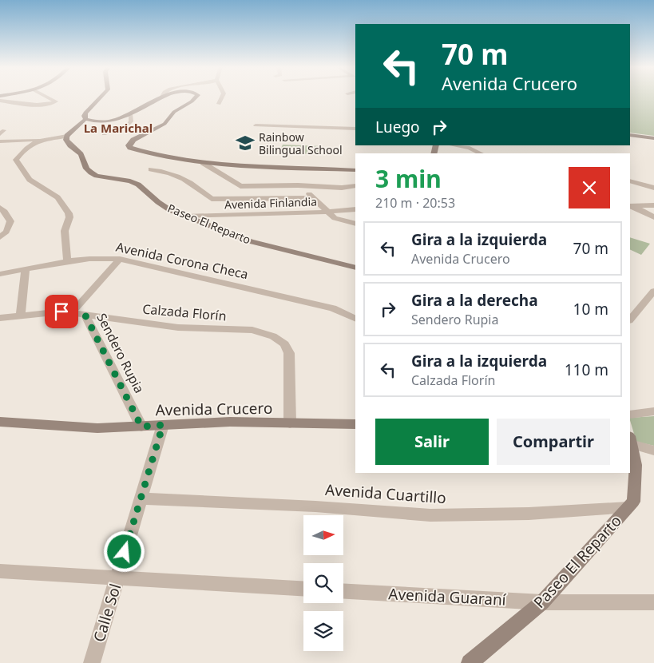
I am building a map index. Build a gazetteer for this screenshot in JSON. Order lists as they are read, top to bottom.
{
  "streets": {
    "street": [
      "Avenida Finlandia",
      "Paseo El Reparto",
      "Avenida Corona Checa",
      "Calzada Florín",
      "Sendero Rupia",
      "Avenida Crucero",
      "Avenida Cuartillo",
      "Avenida Guaraní",
      "Calle Sol"
    ]
  },
  "crossings": [
    ["Avenida Finlandia", "Paseo El Reparto"],
    ["Paseo El Reparto", "Avenida Cuartillo"],
    ["Paseo El Reparto", "Avenida Guaraní"],
    ["Calzada Florín", "Sendero Rupia"],
    ["Calzada Florín", "Avenida Crucero"],
    ["Sendero Rupia", "Avenida Crucero"],
    ["Avenida Crucero", "Calle Sol"],
    ["Avenida Cuartillo", "Calle Sol"]
  ],
  "districts": ["La Marichal"],
  "places": {
    "school or university": ["Rainbow Bilingual School"]
  },
  "north": "right",
  "page": {
    "turn": ["70 m", "Avenida Crucero"],
    "then": "Luego",
    "heading": ["3 min", "210 m · 20:53"],
    "list": [
      {
        "name": "Gira a la izquierda",
        "note": "Avenida Crucero",
        "value": "70 m"
      },
      {
        "name": "Gira a la derecha",
        "note": "Sendero Rupia",
        "value": "10 m"
      },
      {
        "name": "Gira a la izquierda",
        "note": "Calzada Florín",
        "value": "110 m"
      }
    ],
    "buttons": ["Salir", "Compartir"]
  }
}
